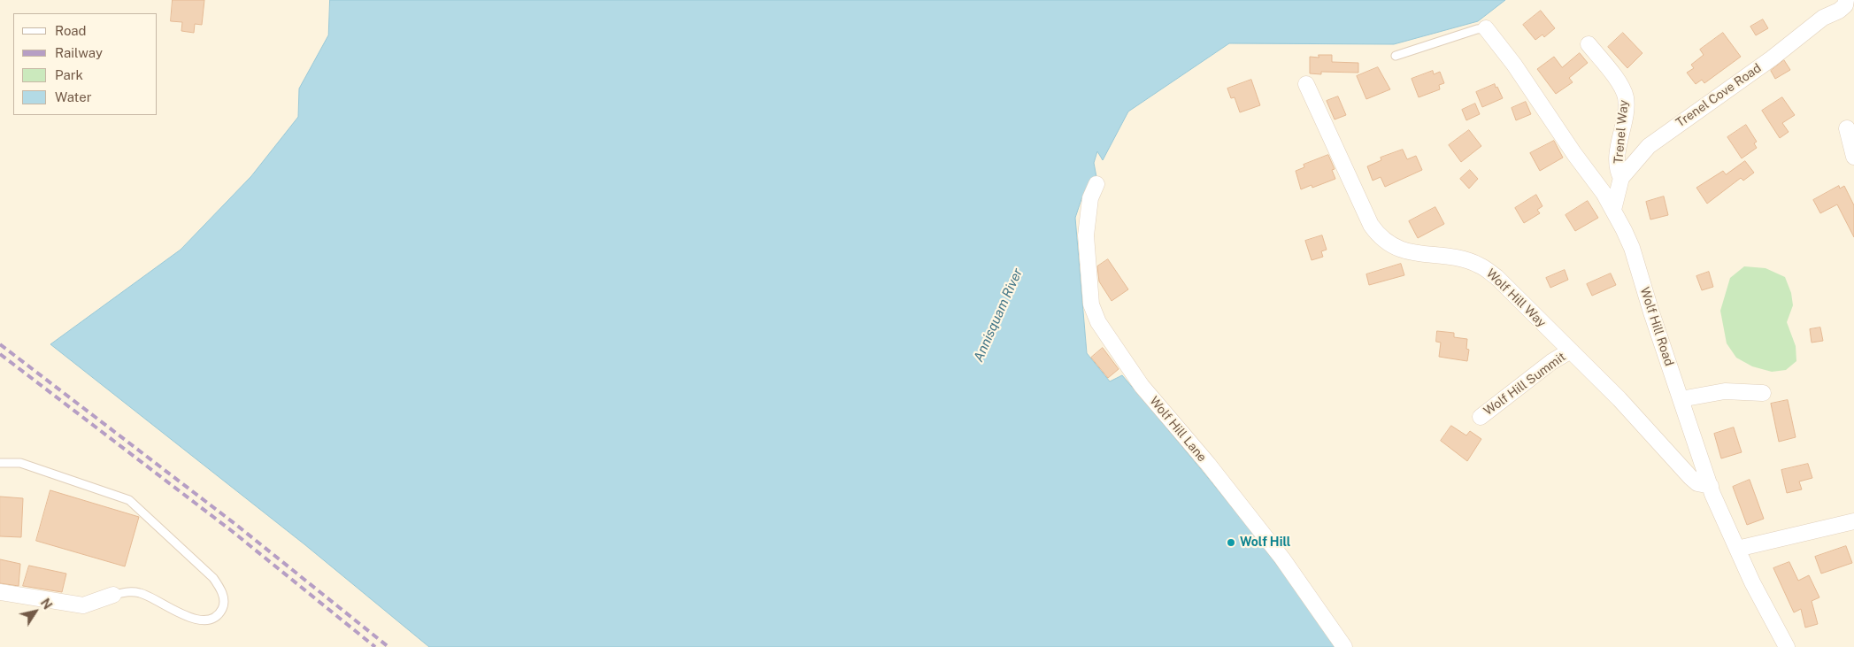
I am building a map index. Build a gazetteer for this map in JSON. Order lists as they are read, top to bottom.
{
  "streets": {
    "street": [
      "Trenel Cove Road",
      "Trenel Way",
      "Wolf Hill Way",
      "Wolf Hill Road",
      "Wolf Hill Summit",
      "Wolf Hill Lane"
    ]
  },
  "crossings": [
    ["Trenel Cove Road", "Trenel Way"],
    ["Trenel Cove Road", "Wolf Hill Road"],
    ["Wolf Hill Way", "Wolf Hill Road"],
    ["Wolf Hill Way", "Wolf Hill Summit"]
  ],
  "water": ["Annisquam River"],
  "places": ["Wolf Hill"],
  "legend": [
    "Road",
    "Railway",
    "Park",
    "Water"
  ],
  "north": "top right"
}
